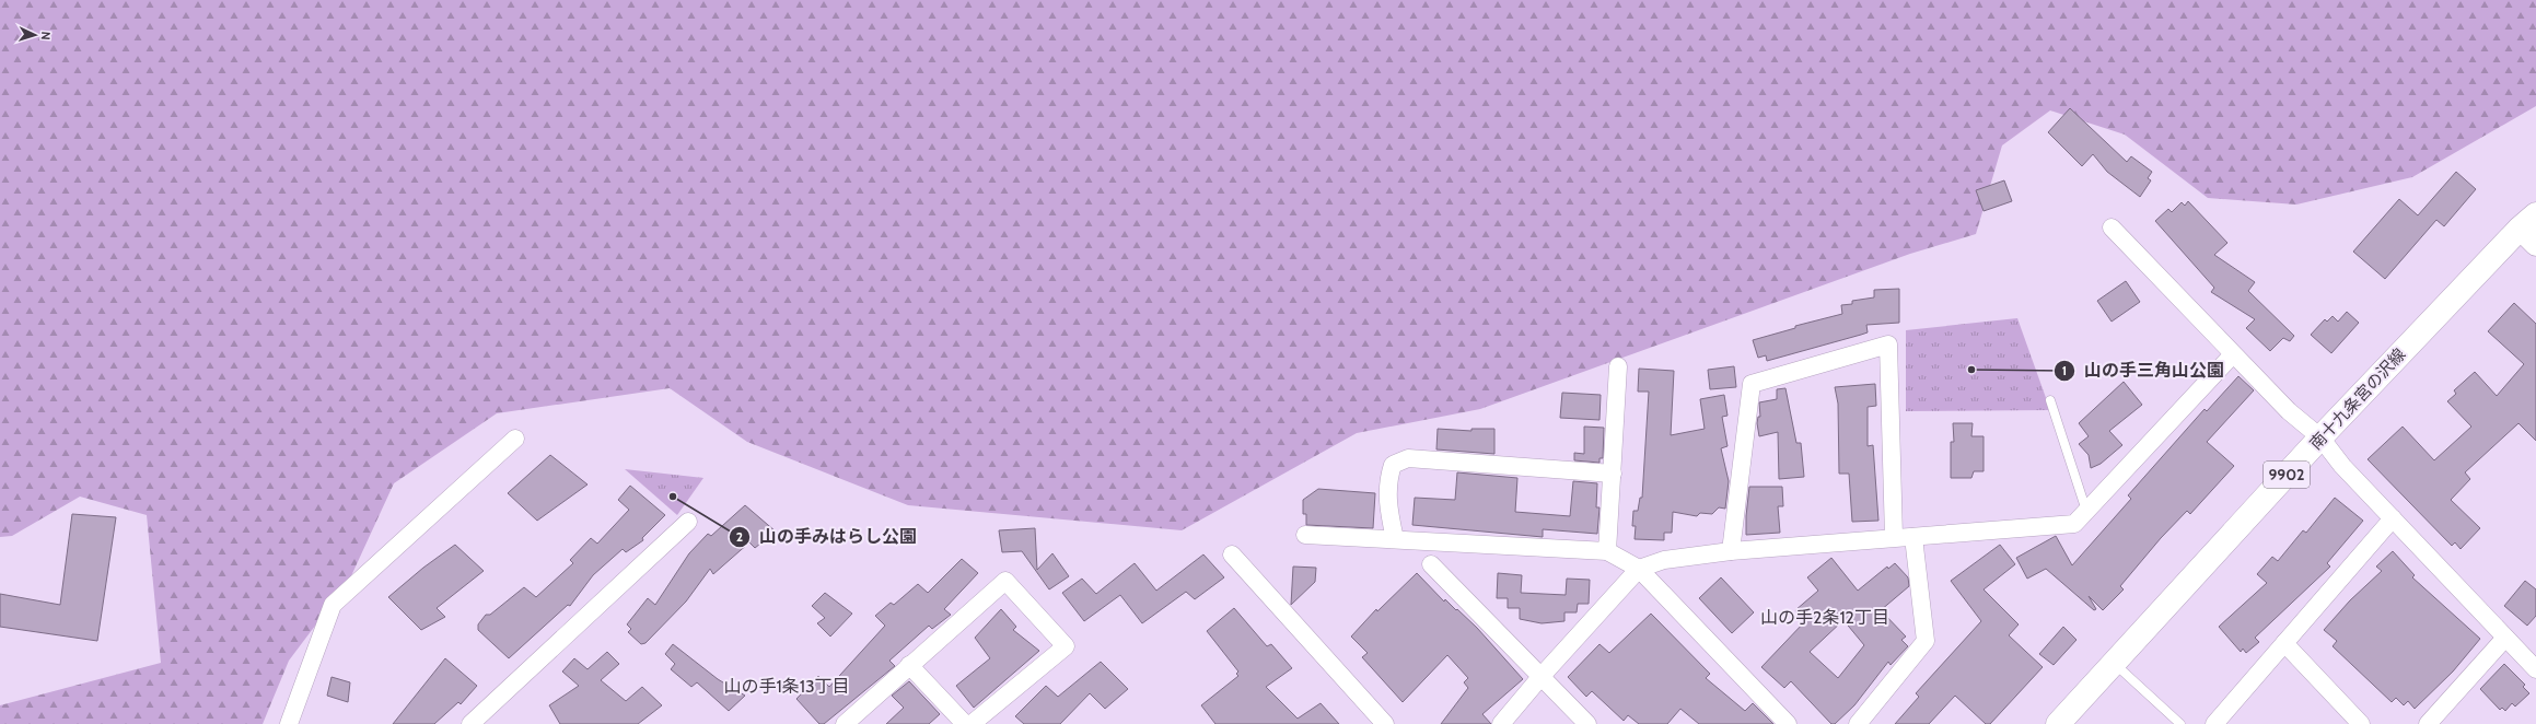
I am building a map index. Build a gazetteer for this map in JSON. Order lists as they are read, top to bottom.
{
  "streets": {
    "main road": ["南十九条宮の沢線", "9902"]
  },
  "districts": ["山の手2条12丁目", "山の手1条13丁目"],
  "places": ["山の手三角山公園", "山の手みはらし公園"],
  "north": "right"
}
